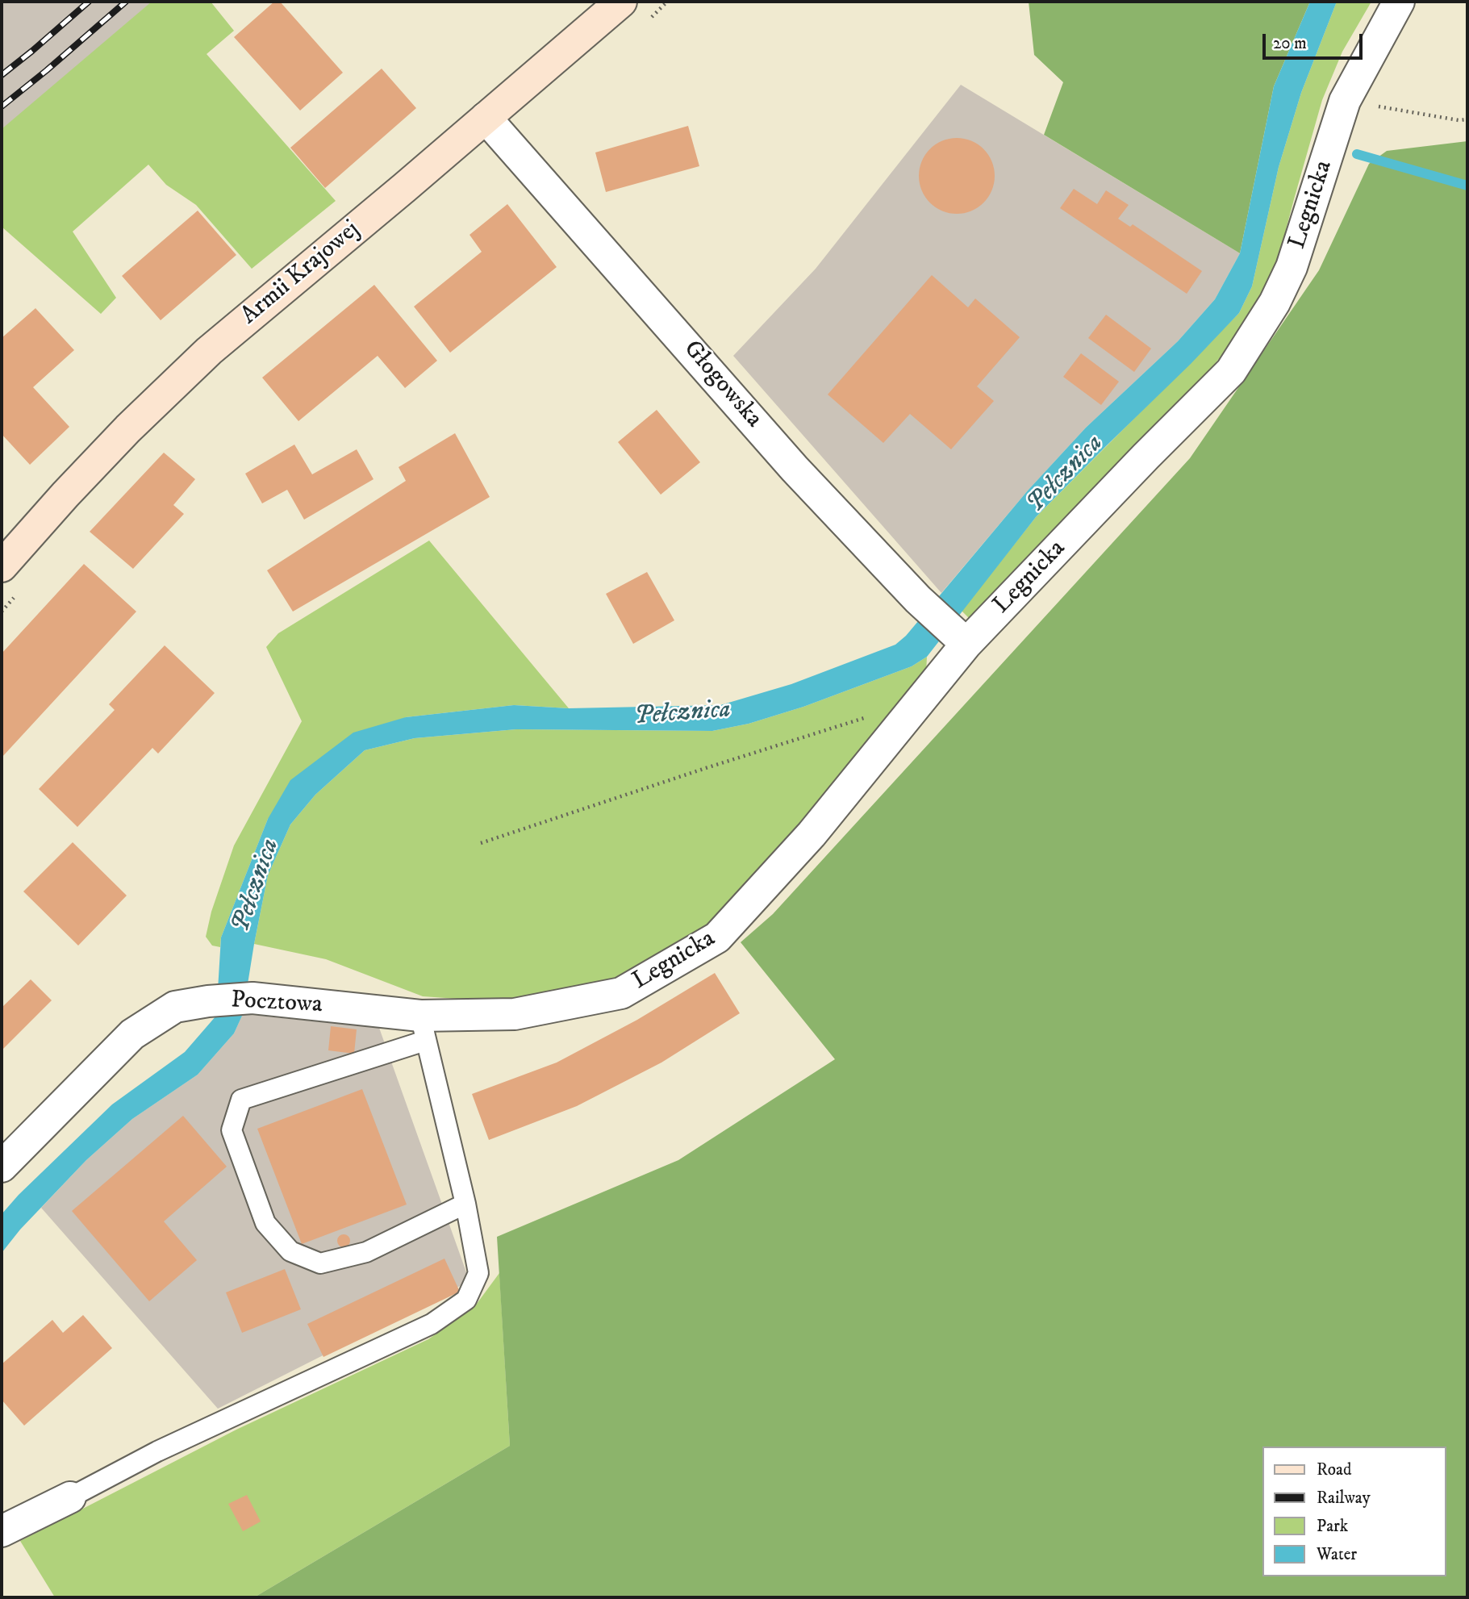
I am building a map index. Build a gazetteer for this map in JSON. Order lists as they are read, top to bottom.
{
  "streets": {
    "main road": ["Armii Krajowej"],
    "street": ["Legnicka", "Głogowska", "Pocztowa"]
  },
  "crossings": [
    ["Legnicka", "Głogowska"],
    ["Legnicka", "Pocztowa"],
    ["Armii Krajowej", "Głogowska"]
  ],
  "water": ["Pełcznica"],
  "legend": [
    "Road",
    "Railway",
    "Park",
    "Water"
  ],
  "scale_bar": "20 m"
}
